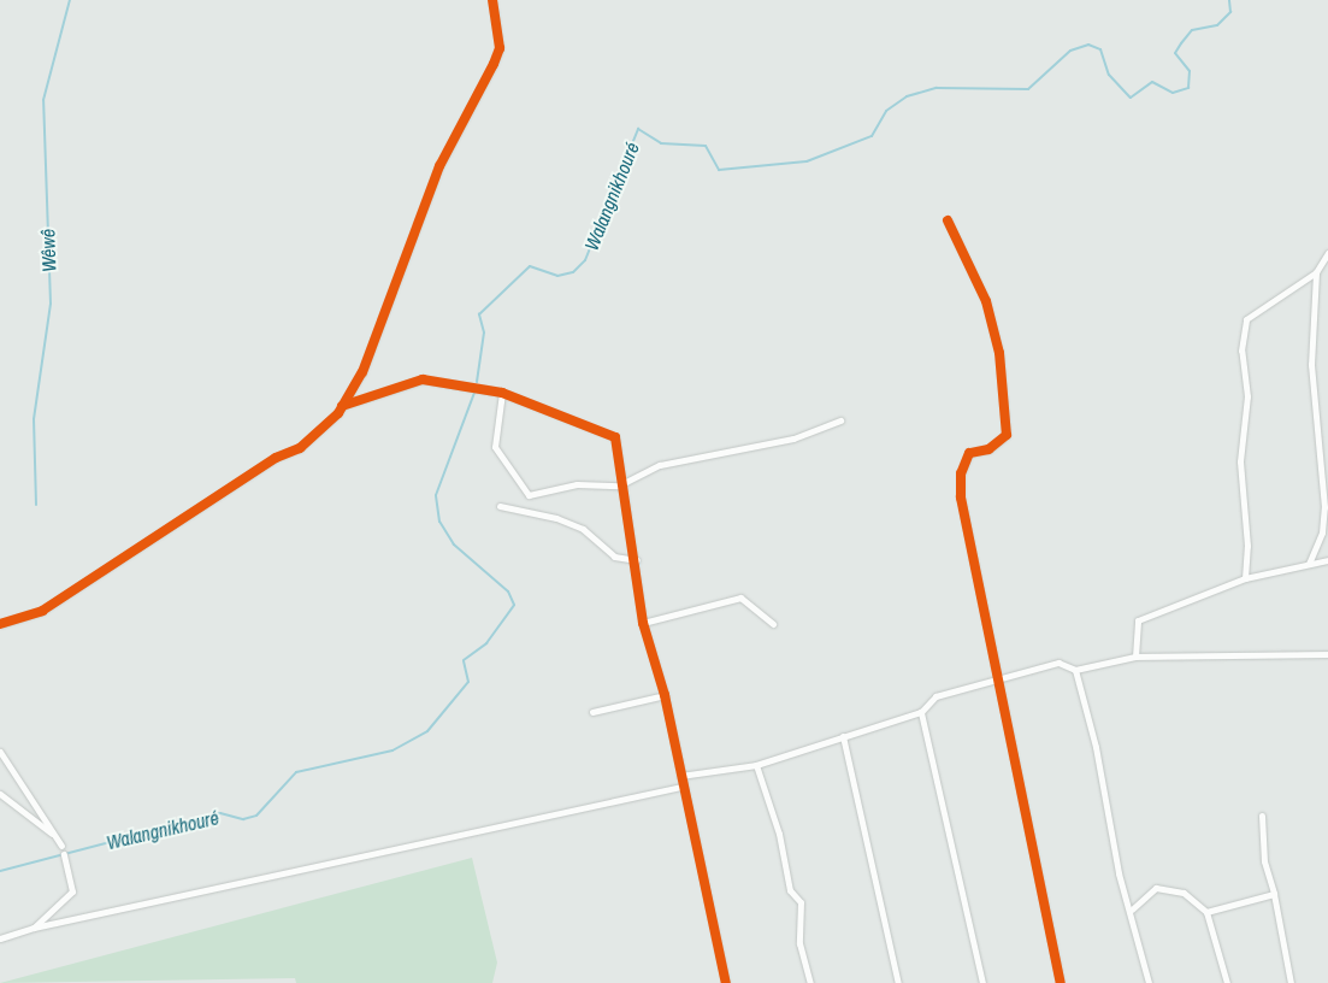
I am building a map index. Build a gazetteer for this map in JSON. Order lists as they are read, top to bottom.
{
  "water": ["Walangnikhouré", "Wêwê"]
}
